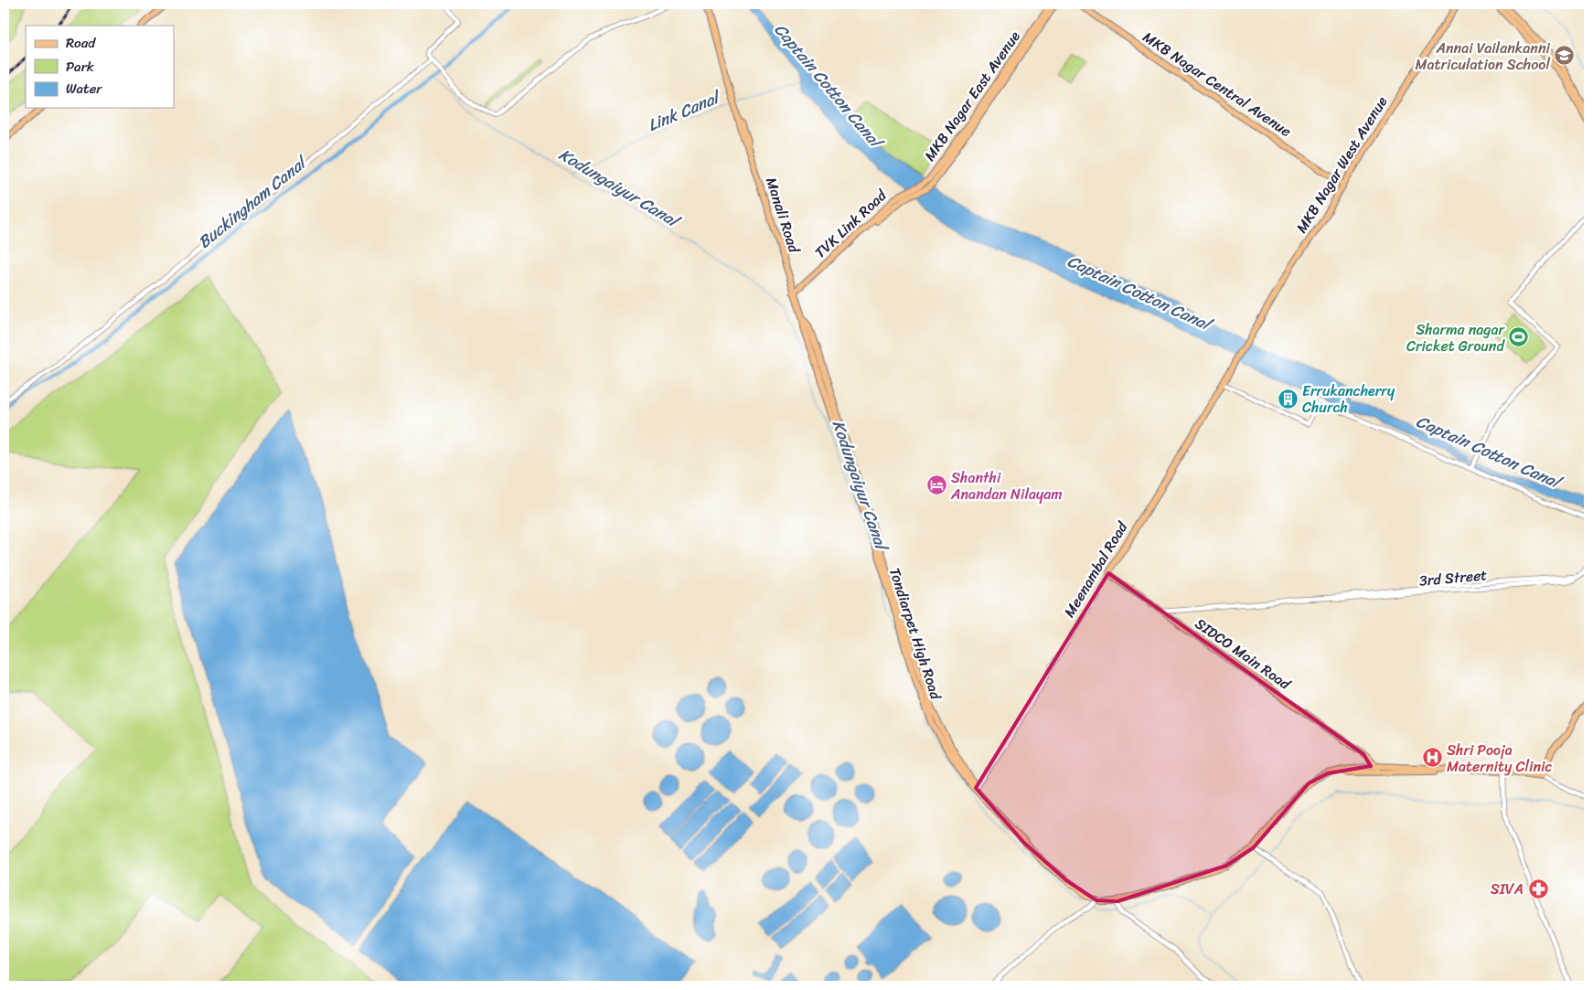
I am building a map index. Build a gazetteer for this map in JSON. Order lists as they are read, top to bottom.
{
  "streets": {
    "main road": [
      "MKB Nagar Central Avenue",
      "MKB Nagar East Avenue",
      "MKB Nagar West Avenue",
      "Manali Road",
      "TVK Link Road",
      "Meenambal Road",
      "Tondiarpet High Road",
      "SIDCO Main Road"
    ],
    "street": ["3rd Street"]
  },
  "crossings": [
    ["MKB Nagar Central Avenue", "MKB Nagar West Avenue"],
    ["MKB Nagar East Avenue", "TVK Link Road"],
    ["MKB Nagar West Avenue", "Meenambal Road"],
    ["Manali Road", "TVK Link Road"],
    ["Manali Road", "Tondiarpet High Road"],
    ["TVK Link Road", "Tondiarpet High Road"],
    ["Meenambal Road", "Tondiarpet High Road"],
    ["Meenambal Road", "SIDCO Main Road"],
    ["3rd Street", "SIDCO Main Road"],
    ["Tondiarpet High Road", "SIDCO Main Road"]
  ],
  "water": [
    "Captain Cotton Canal",
    "Link Canal",
    "Kodungaiyur Canal",
    "Buckingham Canal"
  ],
  "places": {
    "school or university": ["Annai Vailankanni Matriculation School"],
    "sports": ["Sharma nagar Cricket Ground"],
    "building": ["Errukancherry Church"],
    "hotel": ["Shanthi Anandan Nilayam"],
    "hospital": ["Shri Pooja Maternity Clinic"],
    "pharmacy": ["SIVA"]
  },
  "legend": ["Road", "Park", "Water"]
}
